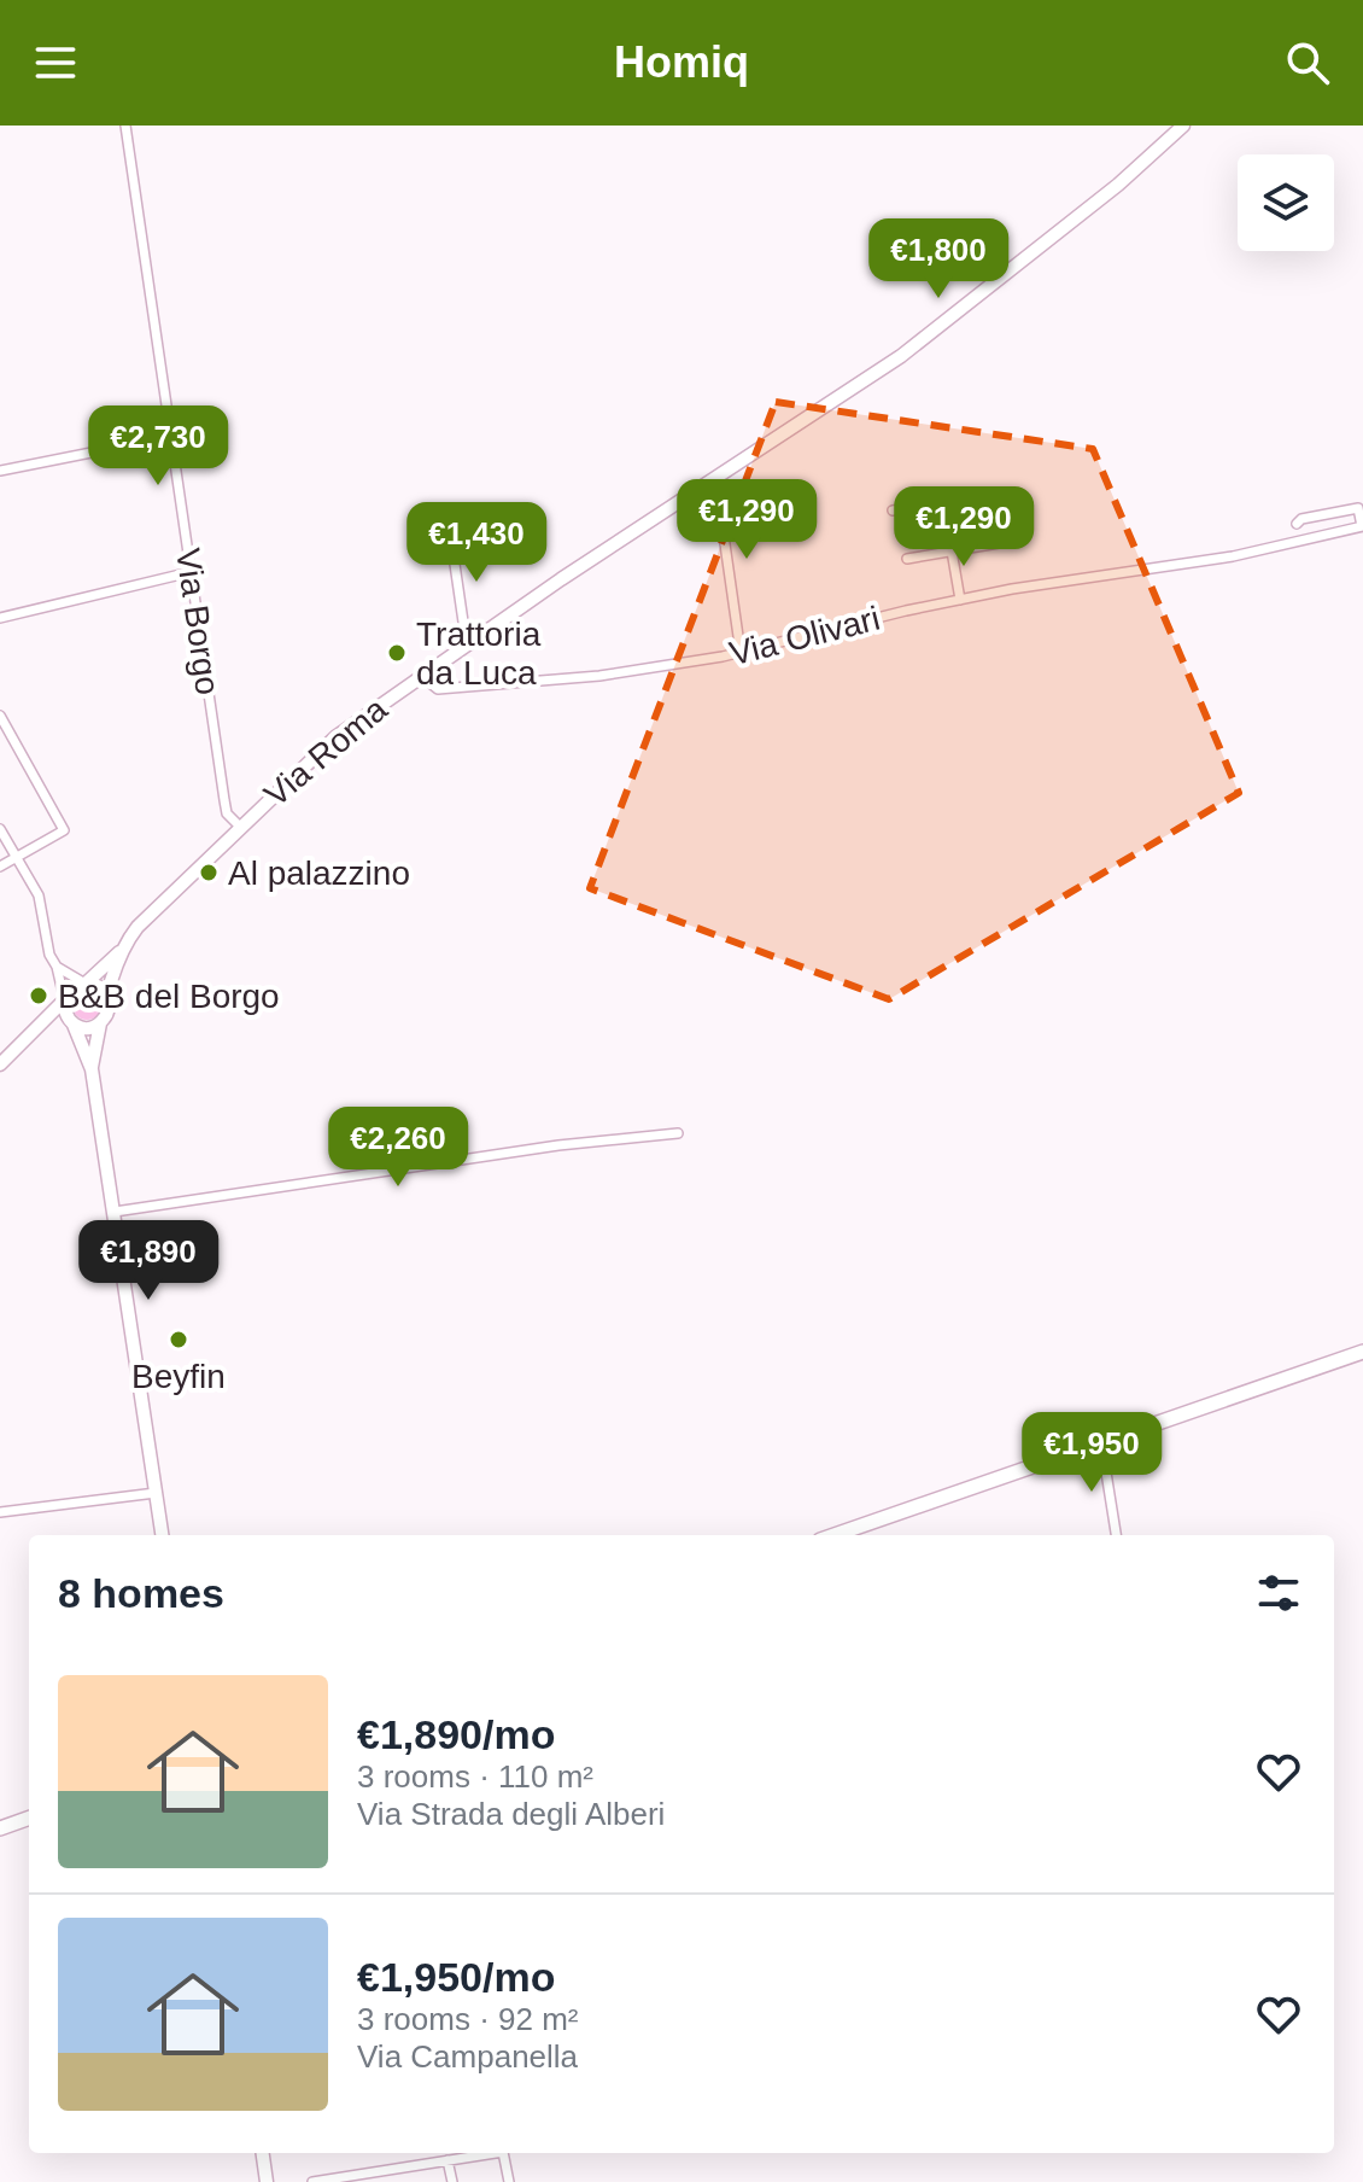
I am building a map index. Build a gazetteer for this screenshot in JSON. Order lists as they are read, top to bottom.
{
  "streets": {
    "main road": ["Via Roma"],
    "street": ["Via Borgo", "Via Olivari"]
  },
  "crossings": [
    ["Via Borgo", "Via Roma"],
    ["Via Olivari", "Via Roma"]
  ],
  "places": [
    "Trattoria da Luca",
    "Al palazzino",
    "B&B del Borgo",
    "Beyfin"
  ],
  "page": {
    "header": "Homiq",
    "price": [
      "€1,800",
      "€2,730",
      "€1,290",
      "€1,290",
      "€1,430",
      "€2,260",
      "€1,890",
      "€1,950"
    ],
    "heading": "8 homes",
    "list": [
      {
        "name": "€1,890/mo",
        "note": "3 rooms · 110 m² · Via Strada degli Alberi"
      },
      {
        "name": "€1,950/mo",
        "note": "3 rooms · 92 m² · Via Campanella"
      }
    ]
  }
}
